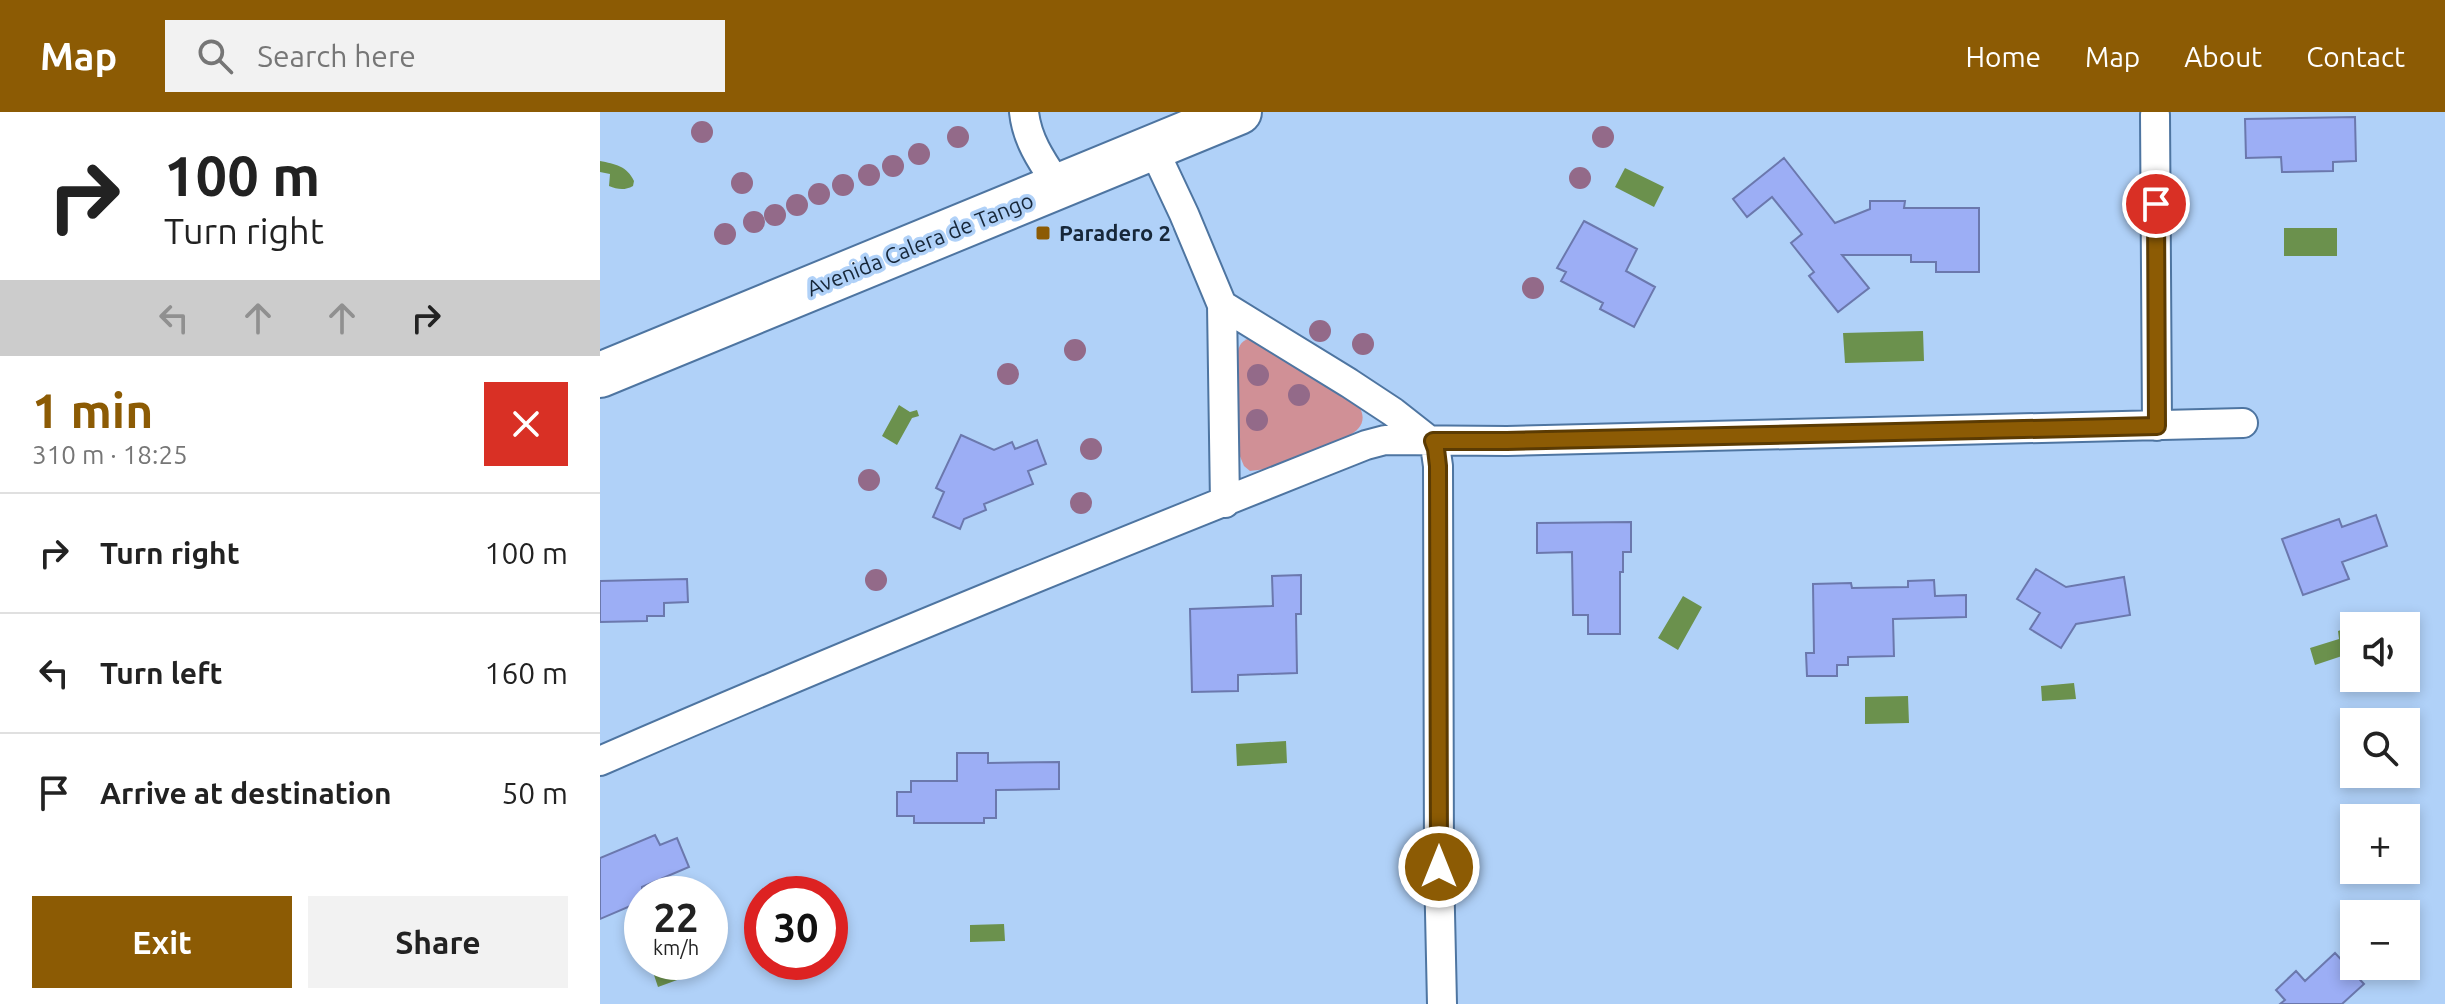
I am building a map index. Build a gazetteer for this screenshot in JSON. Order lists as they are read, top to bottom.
{
  "streets": {
    "main road": ["Avenida Calera de Tango"]
  },
  "places": {
    "transit": ["Paradero 2"]
  },
  "page": {
    "header": "Map",
    "search": "Search here",
    "nav": [
      "Home",
      "Map",
      "About",
      "Contact"
    ],
    "turn": ["100 m", "Turn right"],
    "heading": ["1 min", "310 m · 18:25"],
    "list": [
      {
        "name": "Turn right",
        "value": "100 m"
      },
      {
        "name": "Turn left",
        "value": "160 m"
      },
      {
        "name": "Arrive at destination",
        "value": "50 m"
      }
    ],
    "map_buttons": ["+", "−"],
    "speed": "22 km/h",
    "limit": "30",
    "buttons": ["Exit", "Share"]
  }
}
